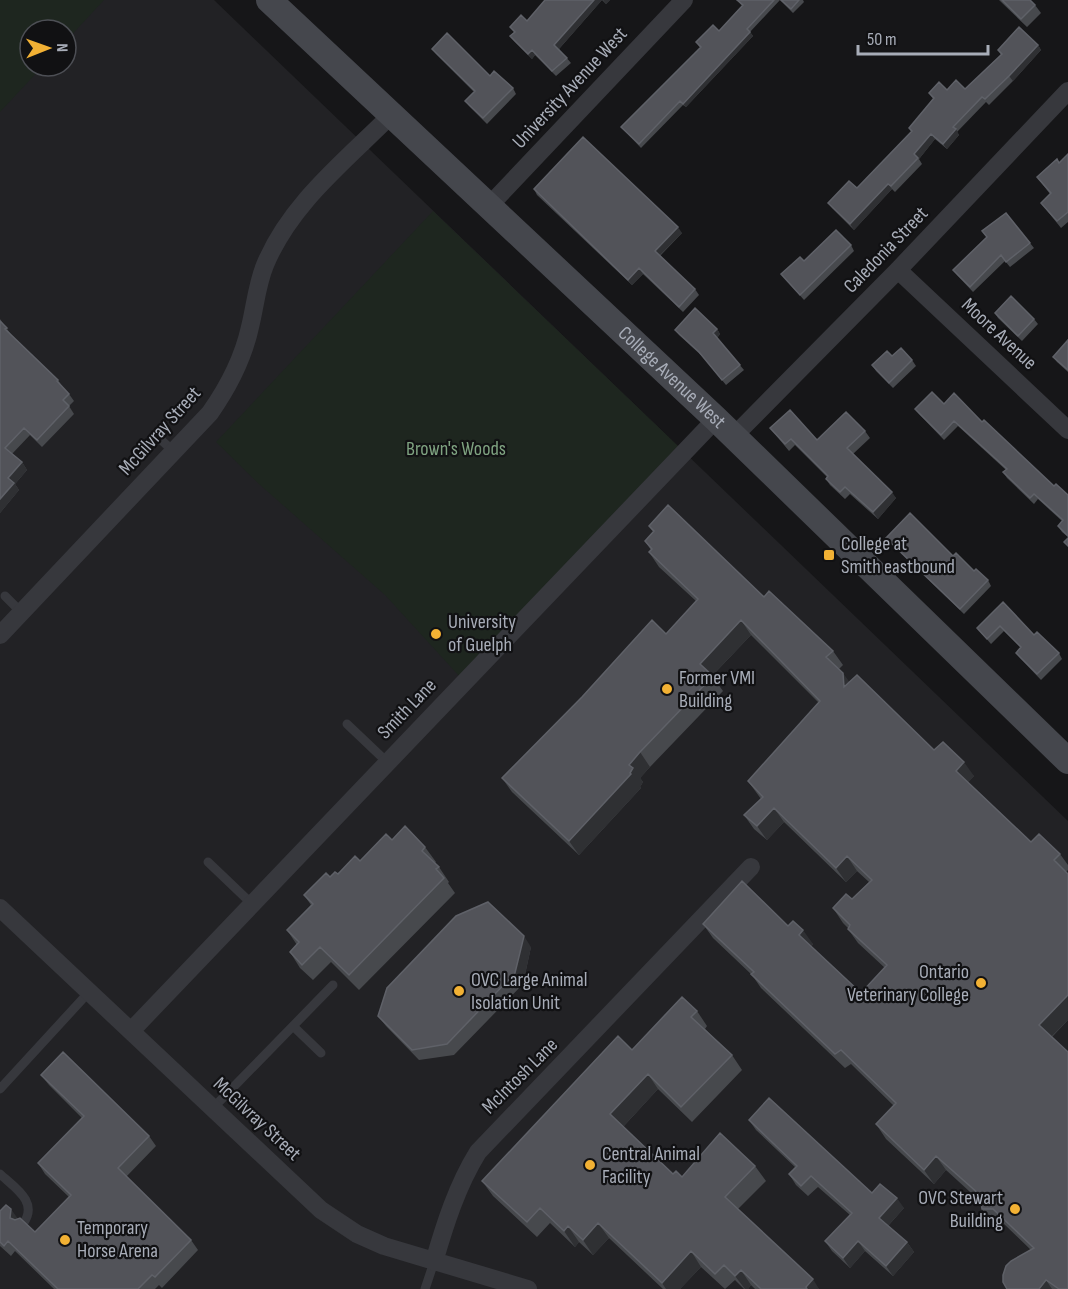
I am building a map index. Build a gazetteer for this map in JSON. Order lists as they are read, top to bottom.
{
  "streets": {
    "main road": ["College Avenue West"],
    "street": [
      "University Avenue West",
      "Caledonia Street",
      "Moore Avenue",
      "McGilvray Street",
      "Smith Lane",
      "McIntosh Lane"
    ]
  },
  "crossings": [
    ["University Avenue West", "College Avenue West"],
    ["Caledonia Street", "Moore Avenue"],
    ["Caledonia Street", "College Avenue West"],
    ["Caledonia Street", "Smith Lane"],
    ["College Avenue West", "McGilvray Street"],
    ["College Avenue West", "Smith Lane"],
    ["McGilvray Street", "Smith Lane"],
    ["McGilvray Street", "McIntosh Lane"]
  ],
  "parks": ["Brown's Woods"],
  "places": {
    "transit": ["College at Smith eastbound"],
    "other": [
      "University of Guelph",
      "Former VMI Building",
      "Ontario Veterinary College",
      "OVC Large Animal Isolation Unit",
      "Central Animal Facility",
      "OVC Stewart Building",
      "Temporary Horse Arena"
    ]
  },
  "scale_bar": "50 m",
  "north": "right"
}
